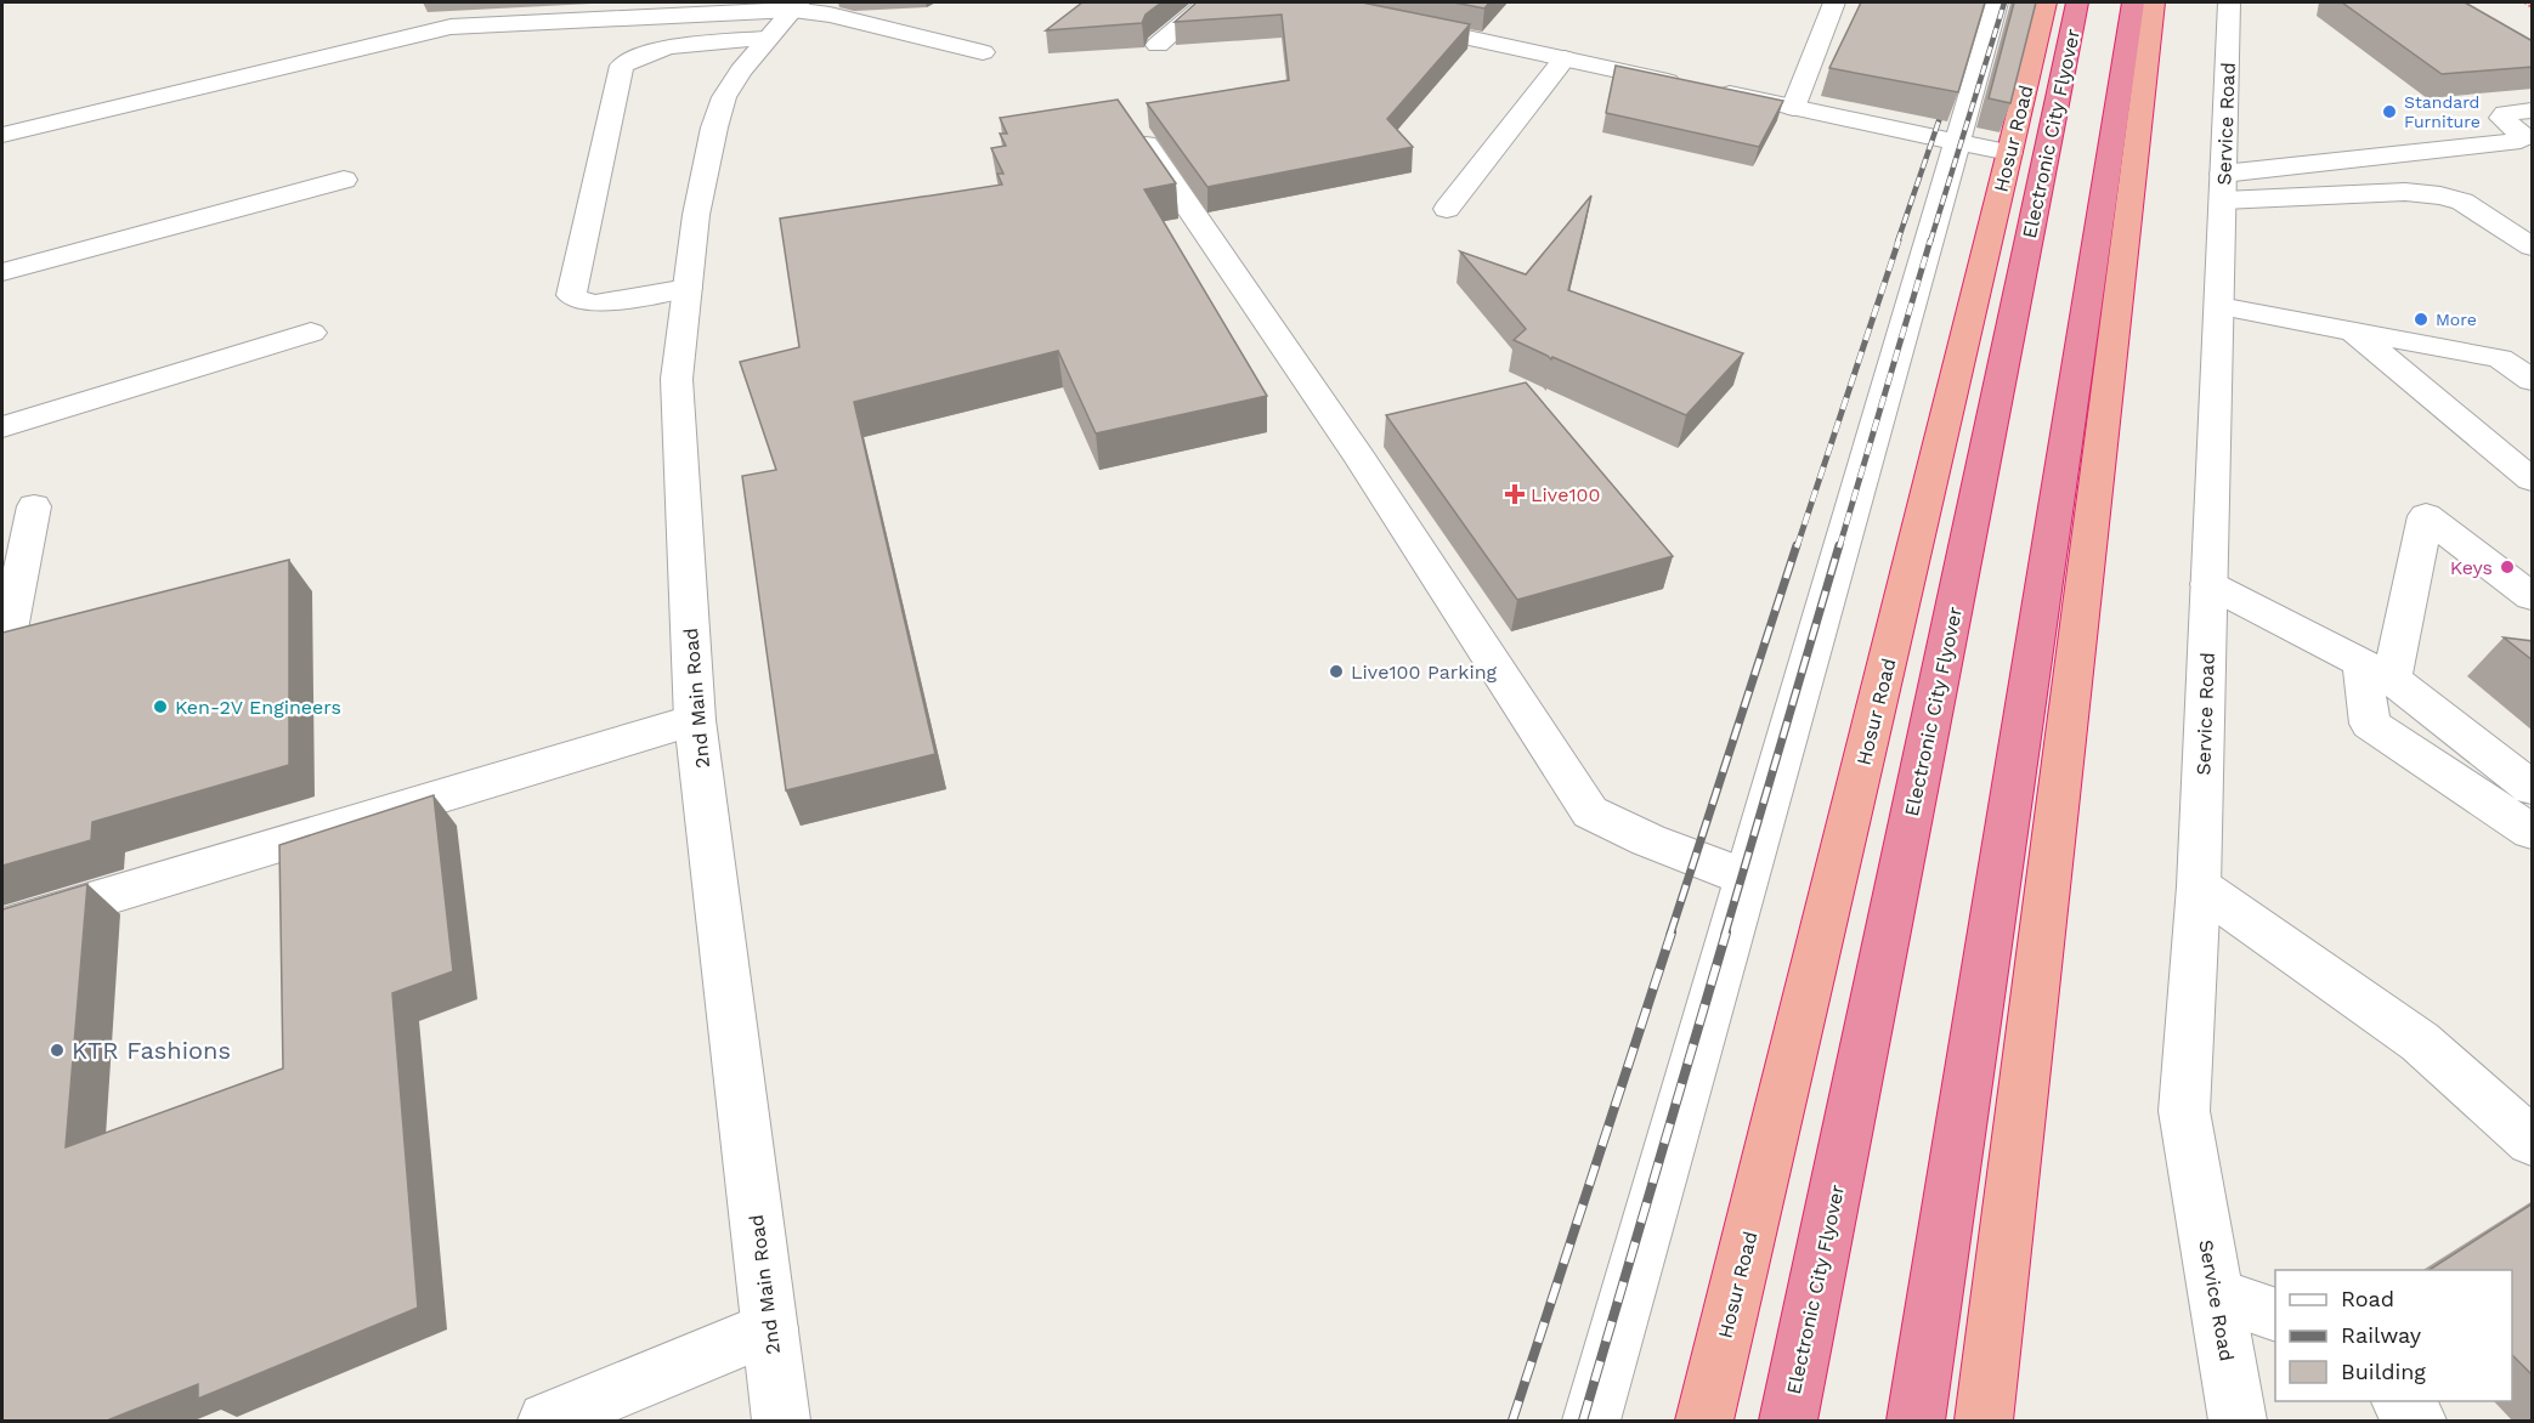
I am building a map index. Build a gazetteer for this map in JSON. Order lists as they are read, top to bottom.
{
  "streets": {
    "highway": ["Electronic City Flyover", "Hosur Road"],
    "street": ["Service Road", "2nd Main Road"]
  },
  "places": {
    "other": [
      "Standard Furniture",
      "More",
      "Keys",
      "Live100 Parking",
      "Ken-2V Engineers",
      "KTR Fashions"
    ],
    "health": ["Live100"]
  },
  "legend": ["Road", "Railway", "Building"]
}
